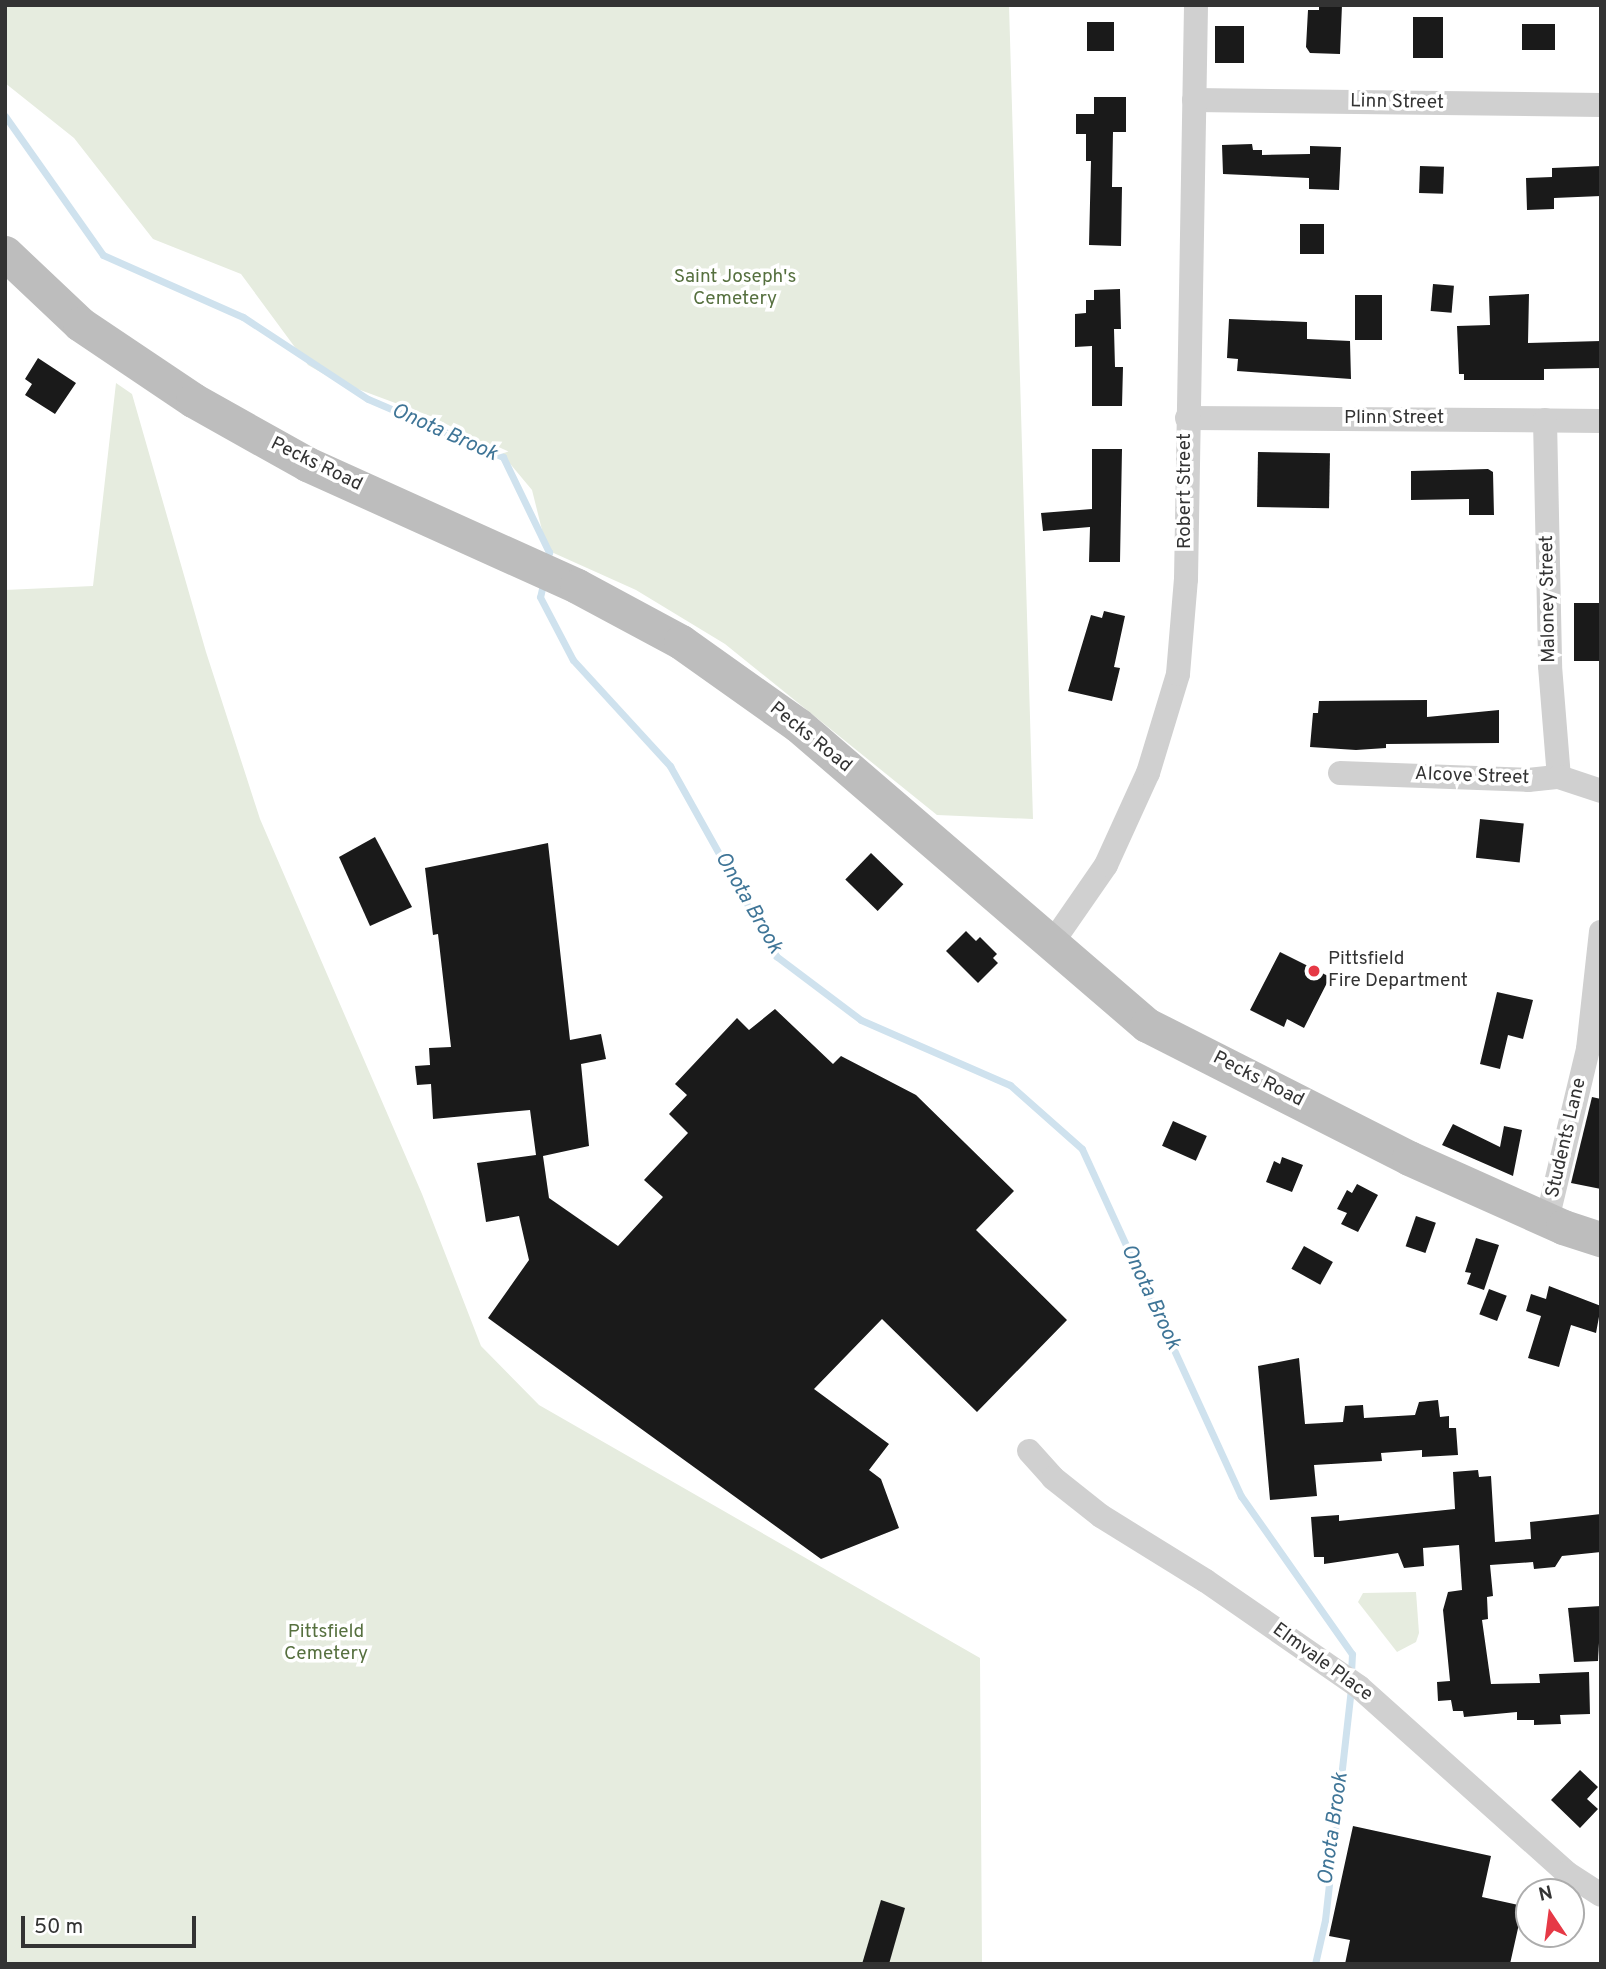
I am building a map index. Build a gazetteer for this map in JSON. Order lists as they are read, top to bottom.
{
  "streets": {
    "street": [
      "Linn Street",
      "Plinn Street",
      "Pecks Road",
      "Robert Street",
      "Maloney Street",
      "Alcove Street",
      "Students Lane",
      "Elmvale Place"
    ]
  },
  "crossings": [
    ["Linn Street", "Robert Street"],
    ["Plinn Street", "Robert Street"],
    ["Plinn Street", "Maloney Street"],
    ["Pecks Road", "Robert Street"],
    ["Pecks Road", "Students Lane"],
    ["Maloney Street", "Alcove Street"]
  ],
  "water": ["Onota Brook"],
  "parks": ["Saint Joseph's Cemetery", "Pittsfield Cemetery"],
  "places": ["Pittsfield Fire Department"],
  "scale_bar": "50 m",
  "north": "top"
}
